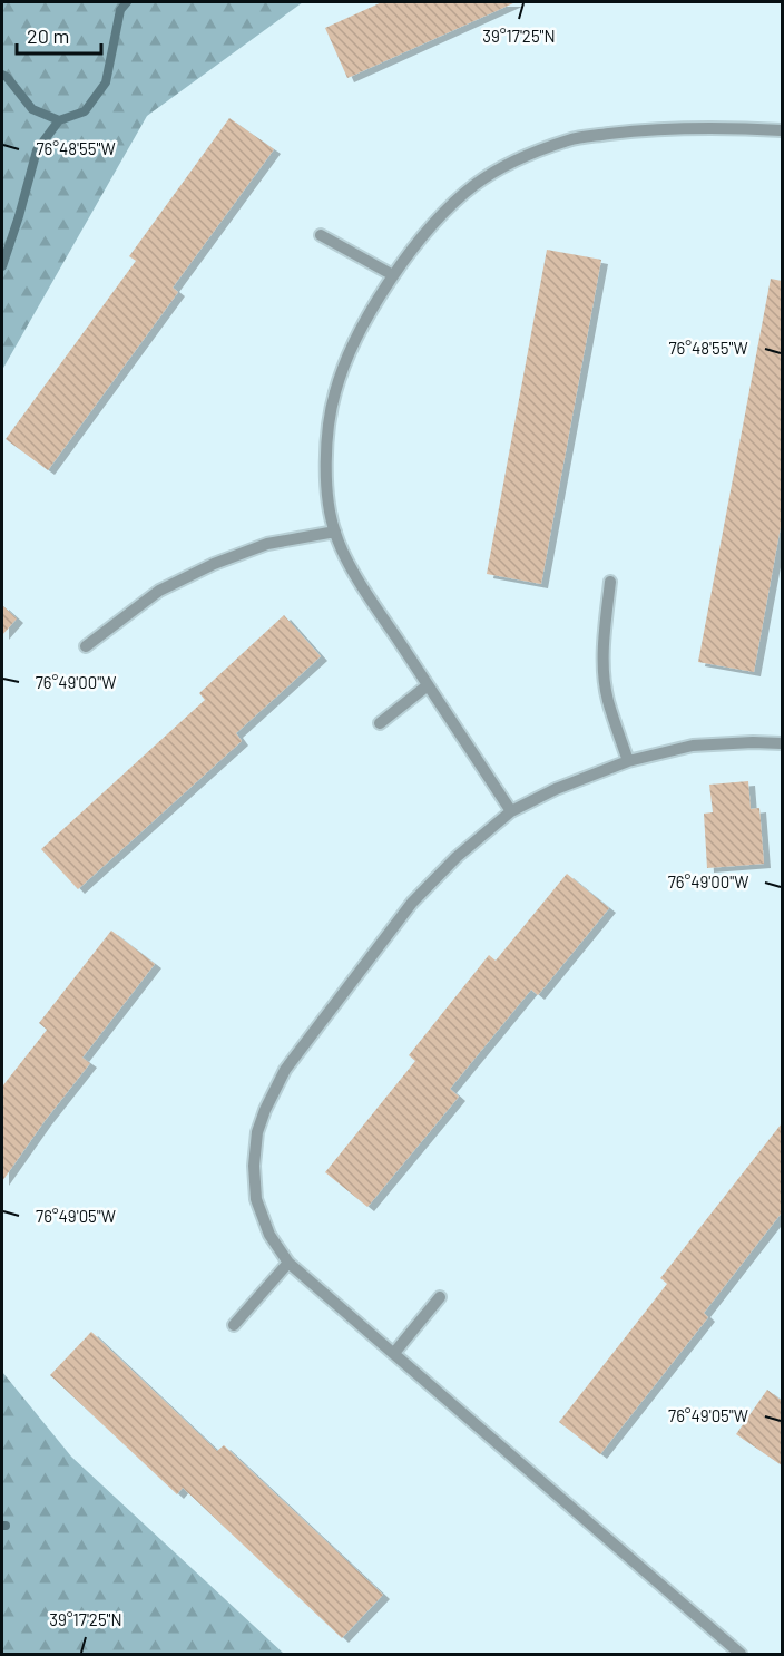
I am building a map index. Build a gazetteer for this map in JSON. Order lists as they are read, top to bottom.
{
  "scale_bar": "20 m",
  "coordinates": [
    "39°17'25\"N",
    "76°48'55\"W",
    "76°49'00\"W",
    "76°49'05\"W"
  ]
}
